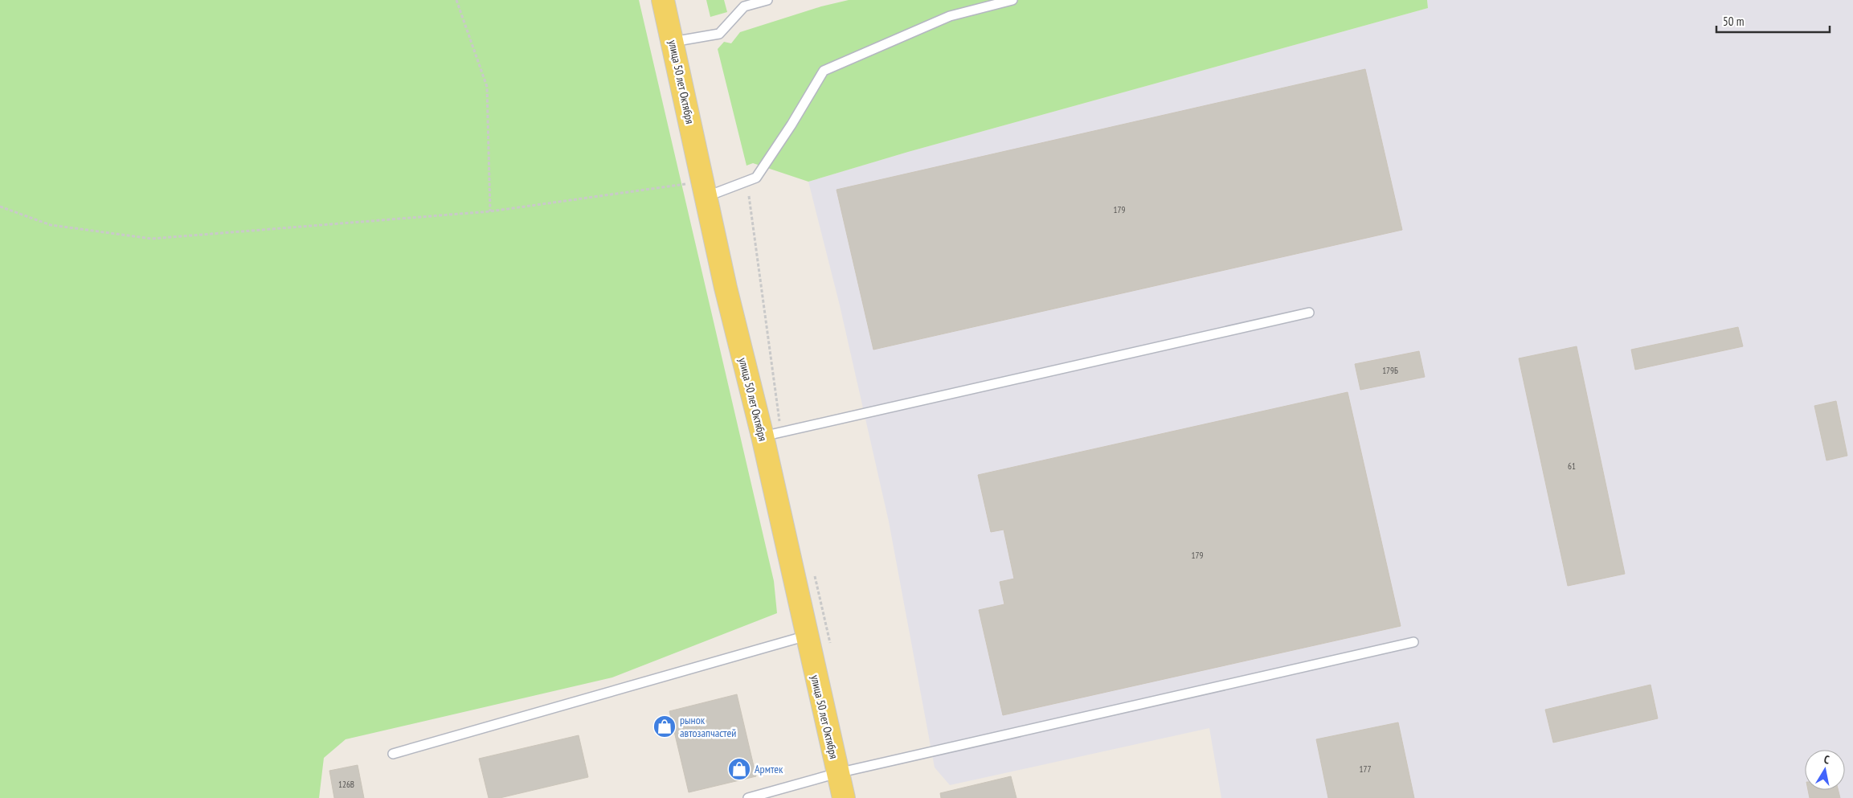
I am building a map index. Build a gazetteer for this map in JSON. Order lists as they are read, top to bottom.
{
  "streets": {
    "main road": ["улица 50 лет Октября"]
  },
  "places": {
    "shop": ["рынок автозапчастей", "Армтек"]
  },
  "house_numbers": [
    "179",
    "179Б",
    "61",
    "179",
    "177",
    "126В"
  ],
  "scale_bar": "50 m",
  "north": "top"
}
